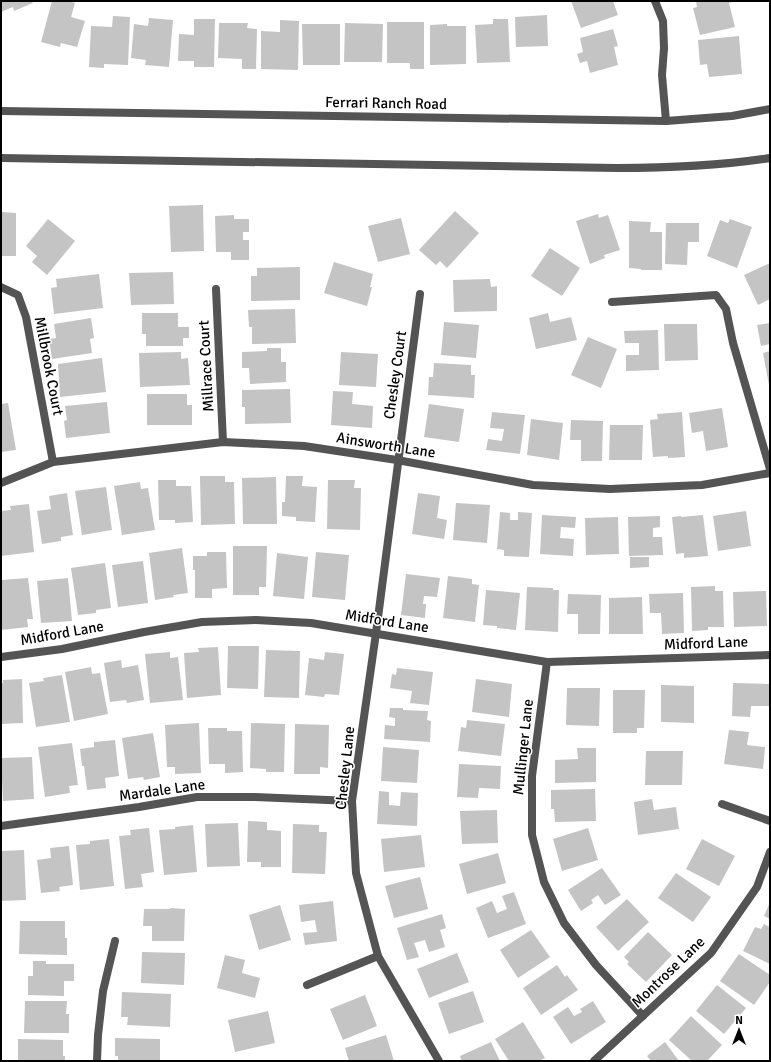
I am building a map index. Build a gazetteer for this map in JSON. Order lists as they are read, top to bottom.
{
  "streets": {
    "street": [
      "Ferrari Ranch Road",
      "Millbrook Court",
      "Millrace Court",
      "Chesley Court",
      "Ainsworth Lane",
      "Midford Lane",
      "Mullinger Lane",
      "Chesley Lane",
      "Mardale Lane",
      "Montrose Lane"
    ]
  },
  "crossings": [
    ["Millbrook Court", "Ainsworth Lane"],
    ["Millrace Court", "Ainsworth Lane"],
    ["Chesley Court", "Ainsworth Lane"],
    ["Chesley Court", "Chesley Lane"],
    ["Ainsworth Lane", "Chesley Lane"],
    ["Midford Lane", "Mullinger Lane"],
    ["Midford Lane", "Chesley Lane"],
    ["Mullinger Lane", "Montrose Lane"],
    ["Chesley Lane", "Mardale Lane"]
  ],
  "north": "top"
}
